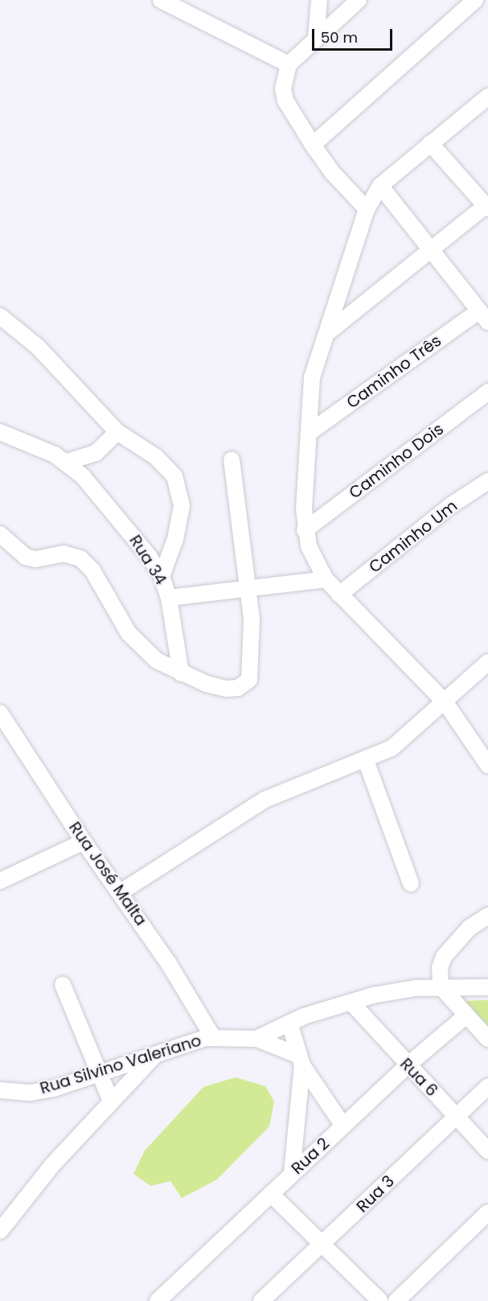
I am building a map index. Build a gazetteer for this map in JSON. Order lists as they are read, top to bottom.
{
  "streets": {
    "street": [
      "Caminho Três",
      "Caminho Dois",
      "Caminho Um",
      "Rua 34",
      "Rua José Malta",
      "Rua Silvino Valeriano",
      "Rua 6",
      "Rua 2",
      "Rua 3"
    ]
  },
  "crossings": [
    ["Rua José Malta", "Rua Silvino Valeriano"],
    ["Rua 6", "Rua 2"],
    ["Rua 6", "Rua 3"]
  ],
  "scale_bar": "50 m"
}
